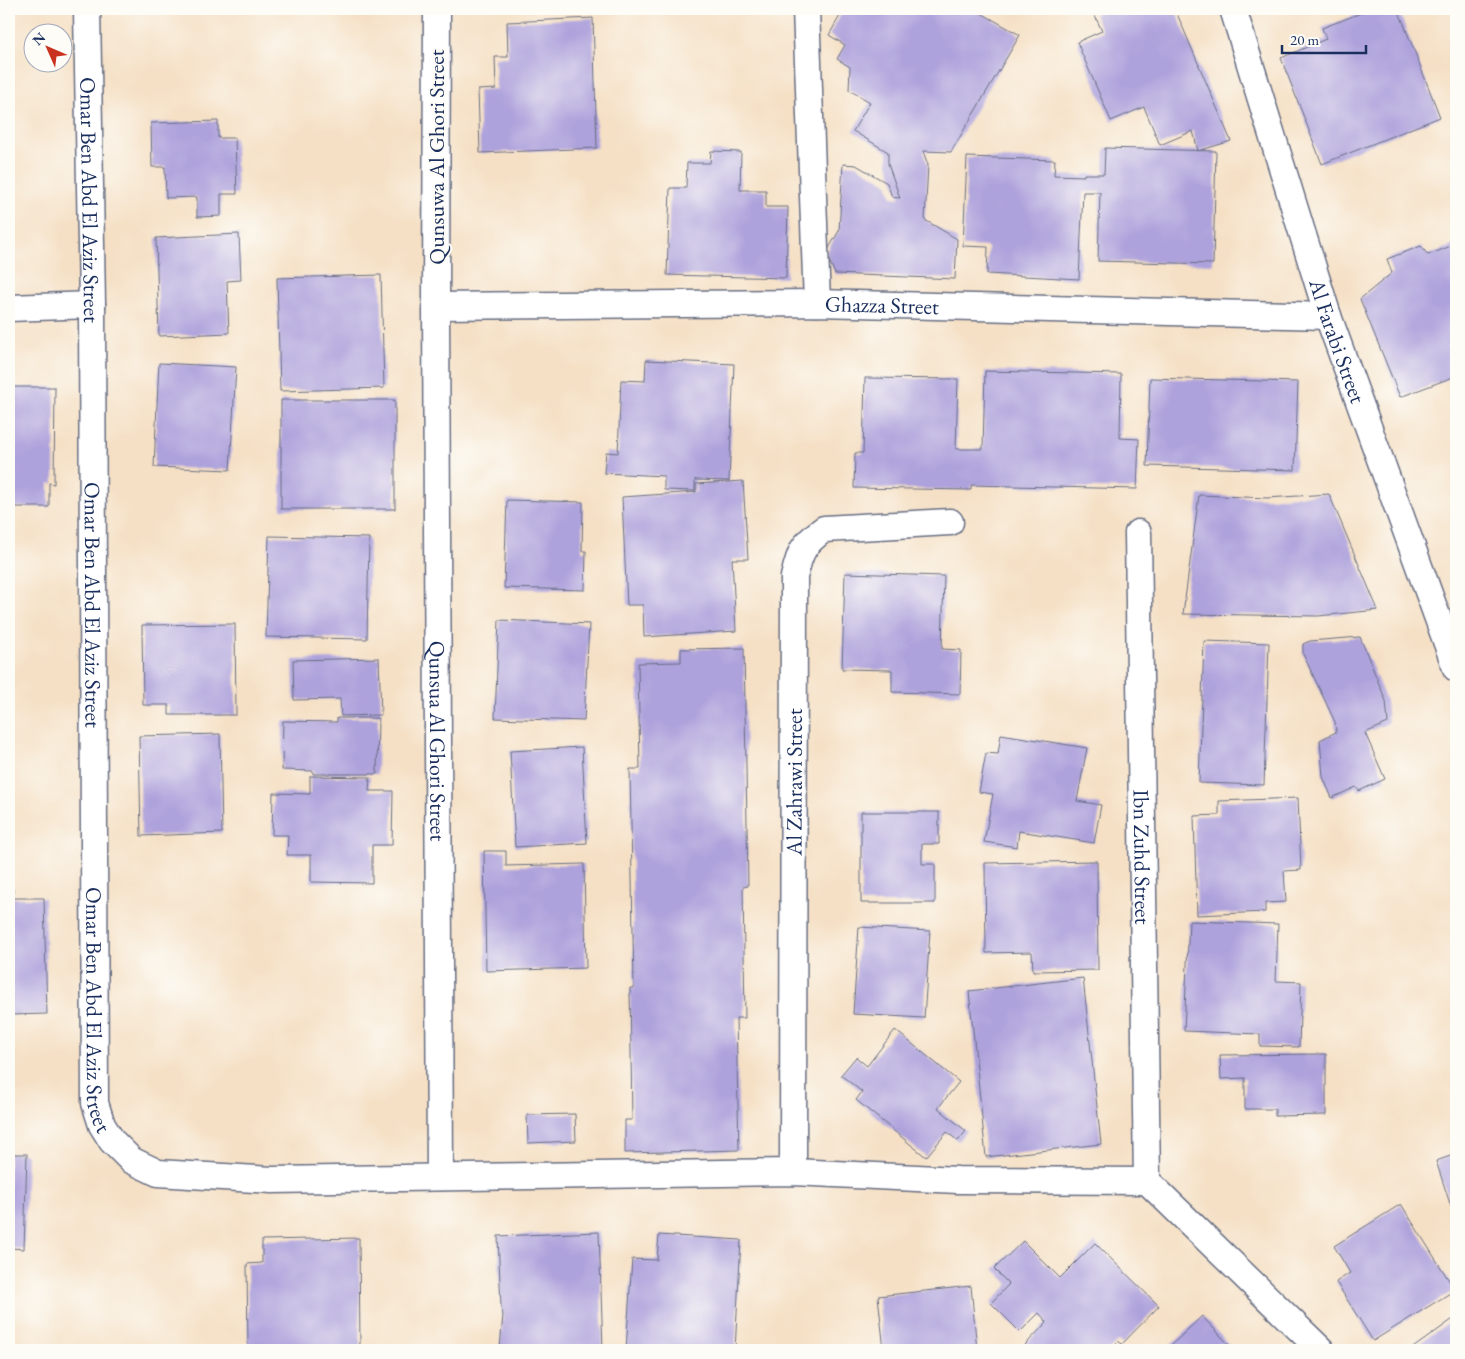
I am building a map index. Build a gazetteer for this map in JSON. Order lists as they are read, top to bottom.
{
  "streets": {
    "street": [
      "Qunsuwa Al Ghori Street",
      "Omar Ben Abd El Aziz Street",
      "Ghazza Street",
      "Al Farabi Street",
      "Qunsua Al Ghori Street",
      "Al Zahrawi Street",
      "Ibn Zuhd Street"
    ]
  },
  "crossings": [
    ["Qunsuwa Al Ghori Street", "Ghazza Street"],
    ["Qunsuwa Al Ghori Street", "Qunsua Al Ghori Street"],
    ["Omar Ben Abd El Aziz Street", "Qunsua Al Ghori Street"],
    ["Ghazza Street", "Al Farabi Street"],
    ["Ghazza Street", "Qunsua Al Ghori Street"]
  ],
  "scale_bar": "20 m",
  "north": "top left"
}
